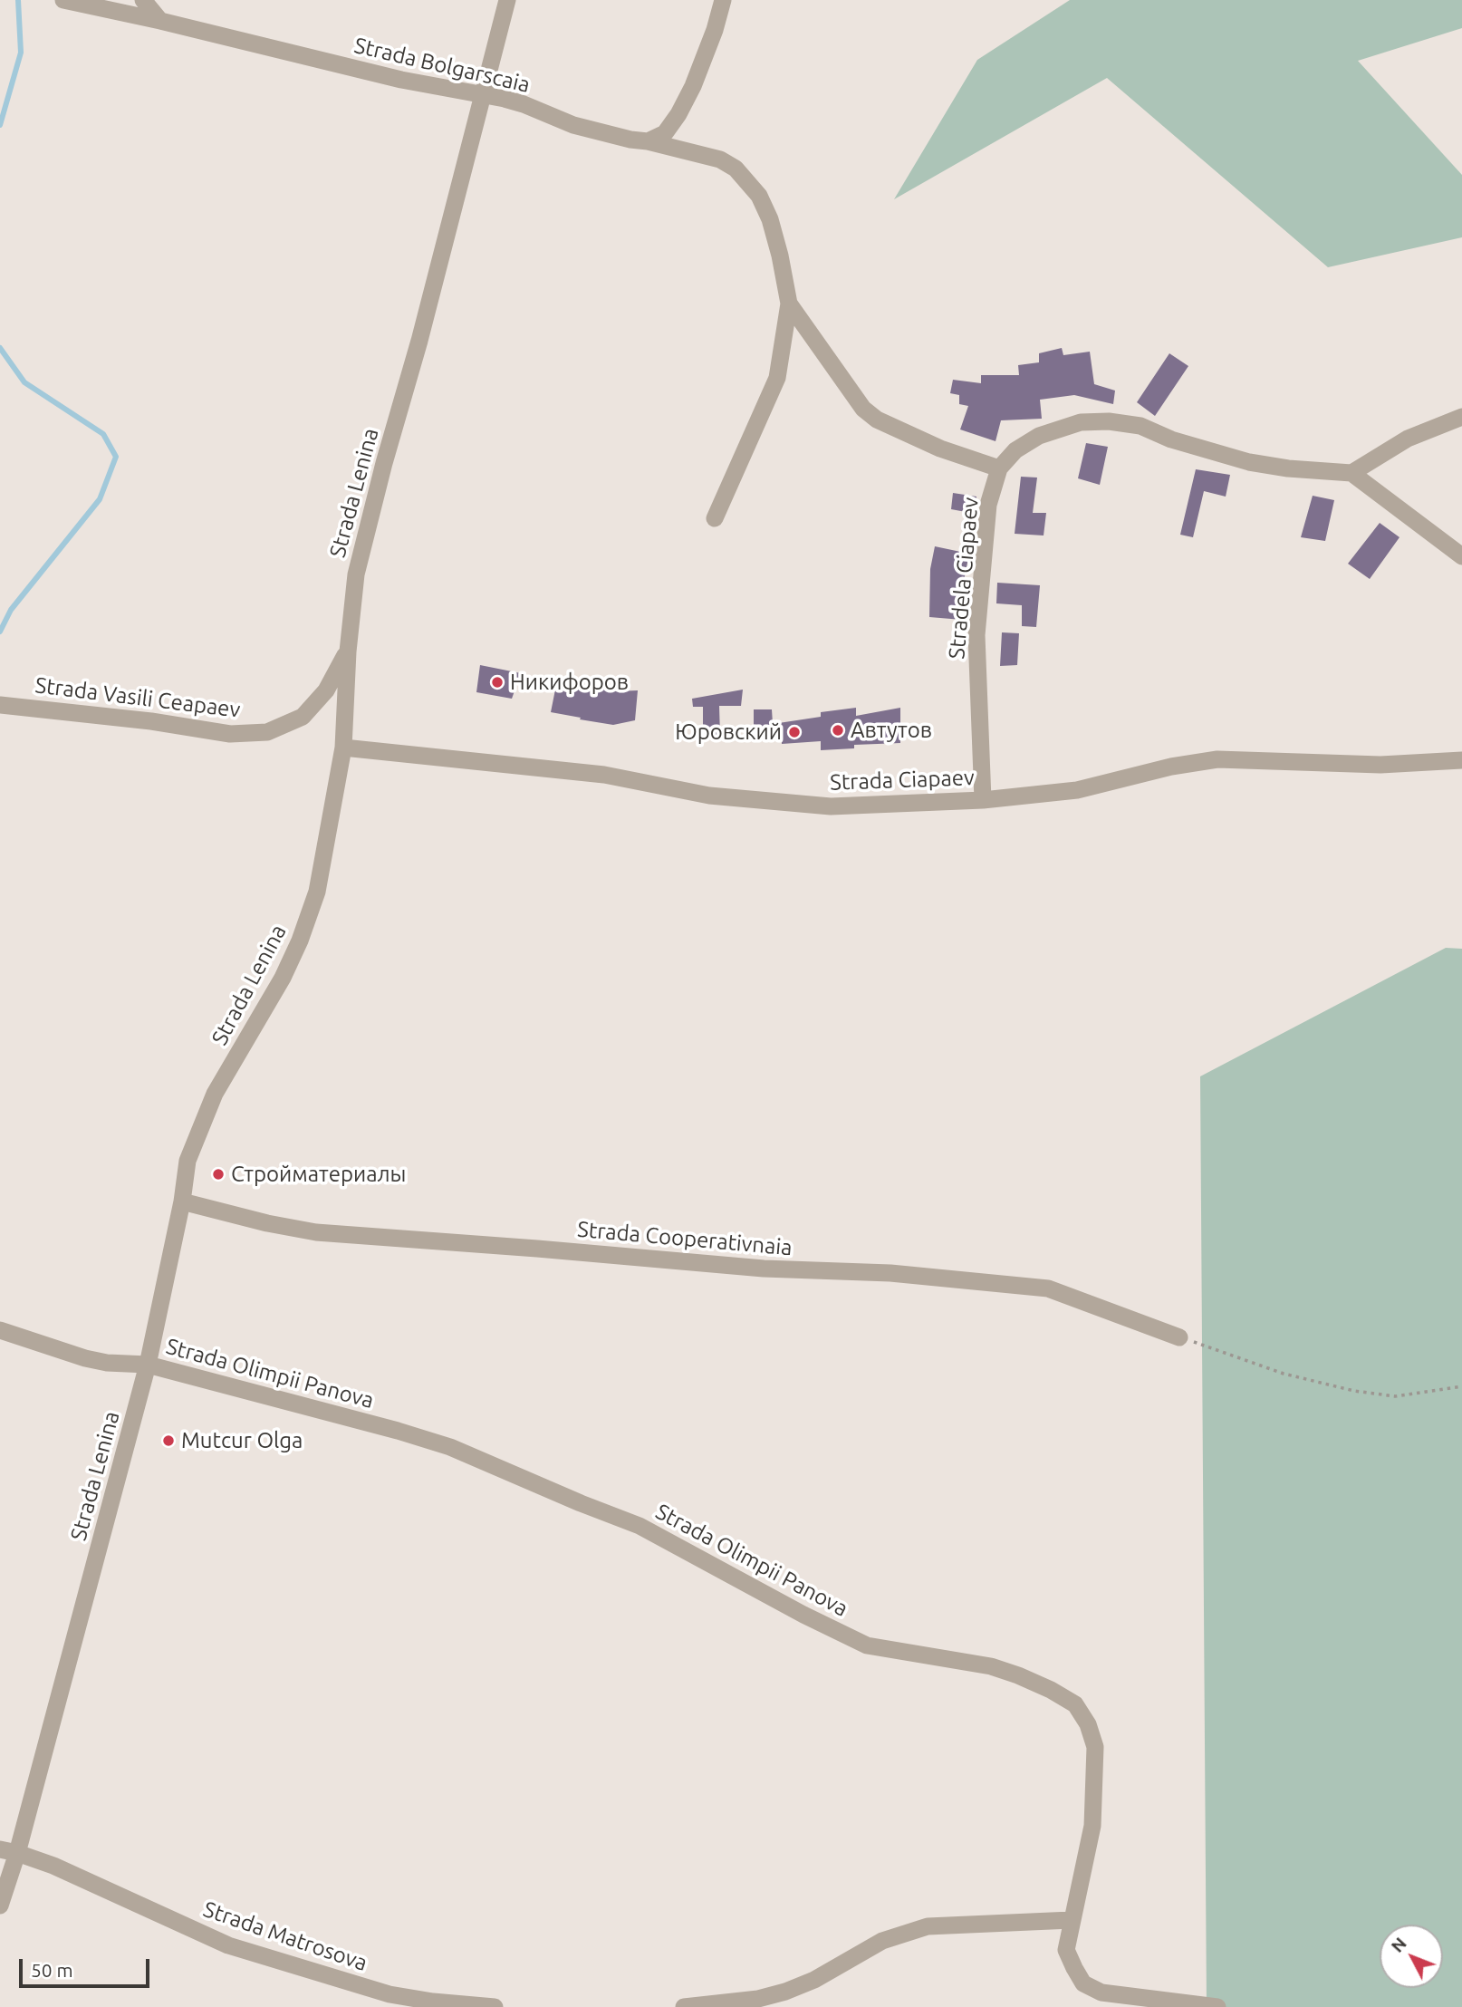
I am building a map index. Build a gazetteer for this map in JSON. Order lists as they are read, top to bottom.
{
  "streets": {
    "street": [
      "Strada Bolgarscaia",
      "Strada Lenina",
      "Stradela Ciapaev",
      "Strada Vasili Ceapaev",
      "Strada Ciapaev",
      "Strada Cooperativnaia",
      "Strada Olimpii Panova",
      "Strada Matrosova"
    ]
  },
  "crossings": [
    ["Strada Bolgarscaia", "Strada Lenina"],
    ["Strada Lenina", "Strada Vasili Ceapaev"],
    ["Strada Lenina", "Strada Ciapaev"],
    ["Strada Lenina", "Strada Cooperativnaia"],
    ["Strada Lenina", "Strada Olimpii Panova"],
    ["Strada Lenina", "Strada Matrosova"],
    ["Stradela Ciapaev", "Strada Ciapaev"]
  ],
  "places": [
    "Никифоров",
    "Автутов",
    "Юровский",
    "Стройматериалы",
    "Mutcur Olga"
  ],
  "scale_bar": "50 m",
  "north": "top left"
}
